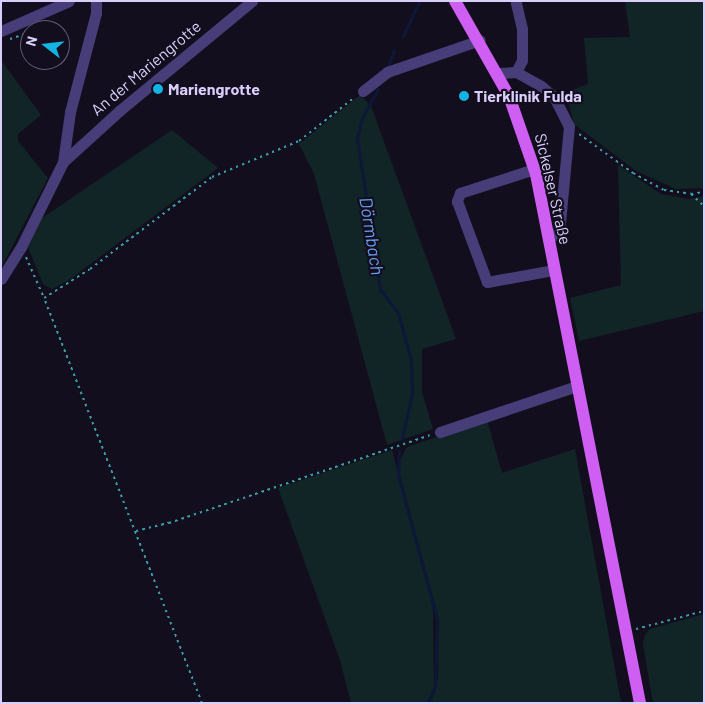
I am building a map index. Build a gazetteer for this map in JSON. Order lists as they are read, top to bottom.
{
  "streets": {
    "main road": ["Sickelser Straße"],
    "street": ["An der Mariengrotte"]
  },
  "water": ["Dörmbach"],
  "places": ["Mariengrotte", "Tierklinik Fulda"],
  "north": "left"
}
